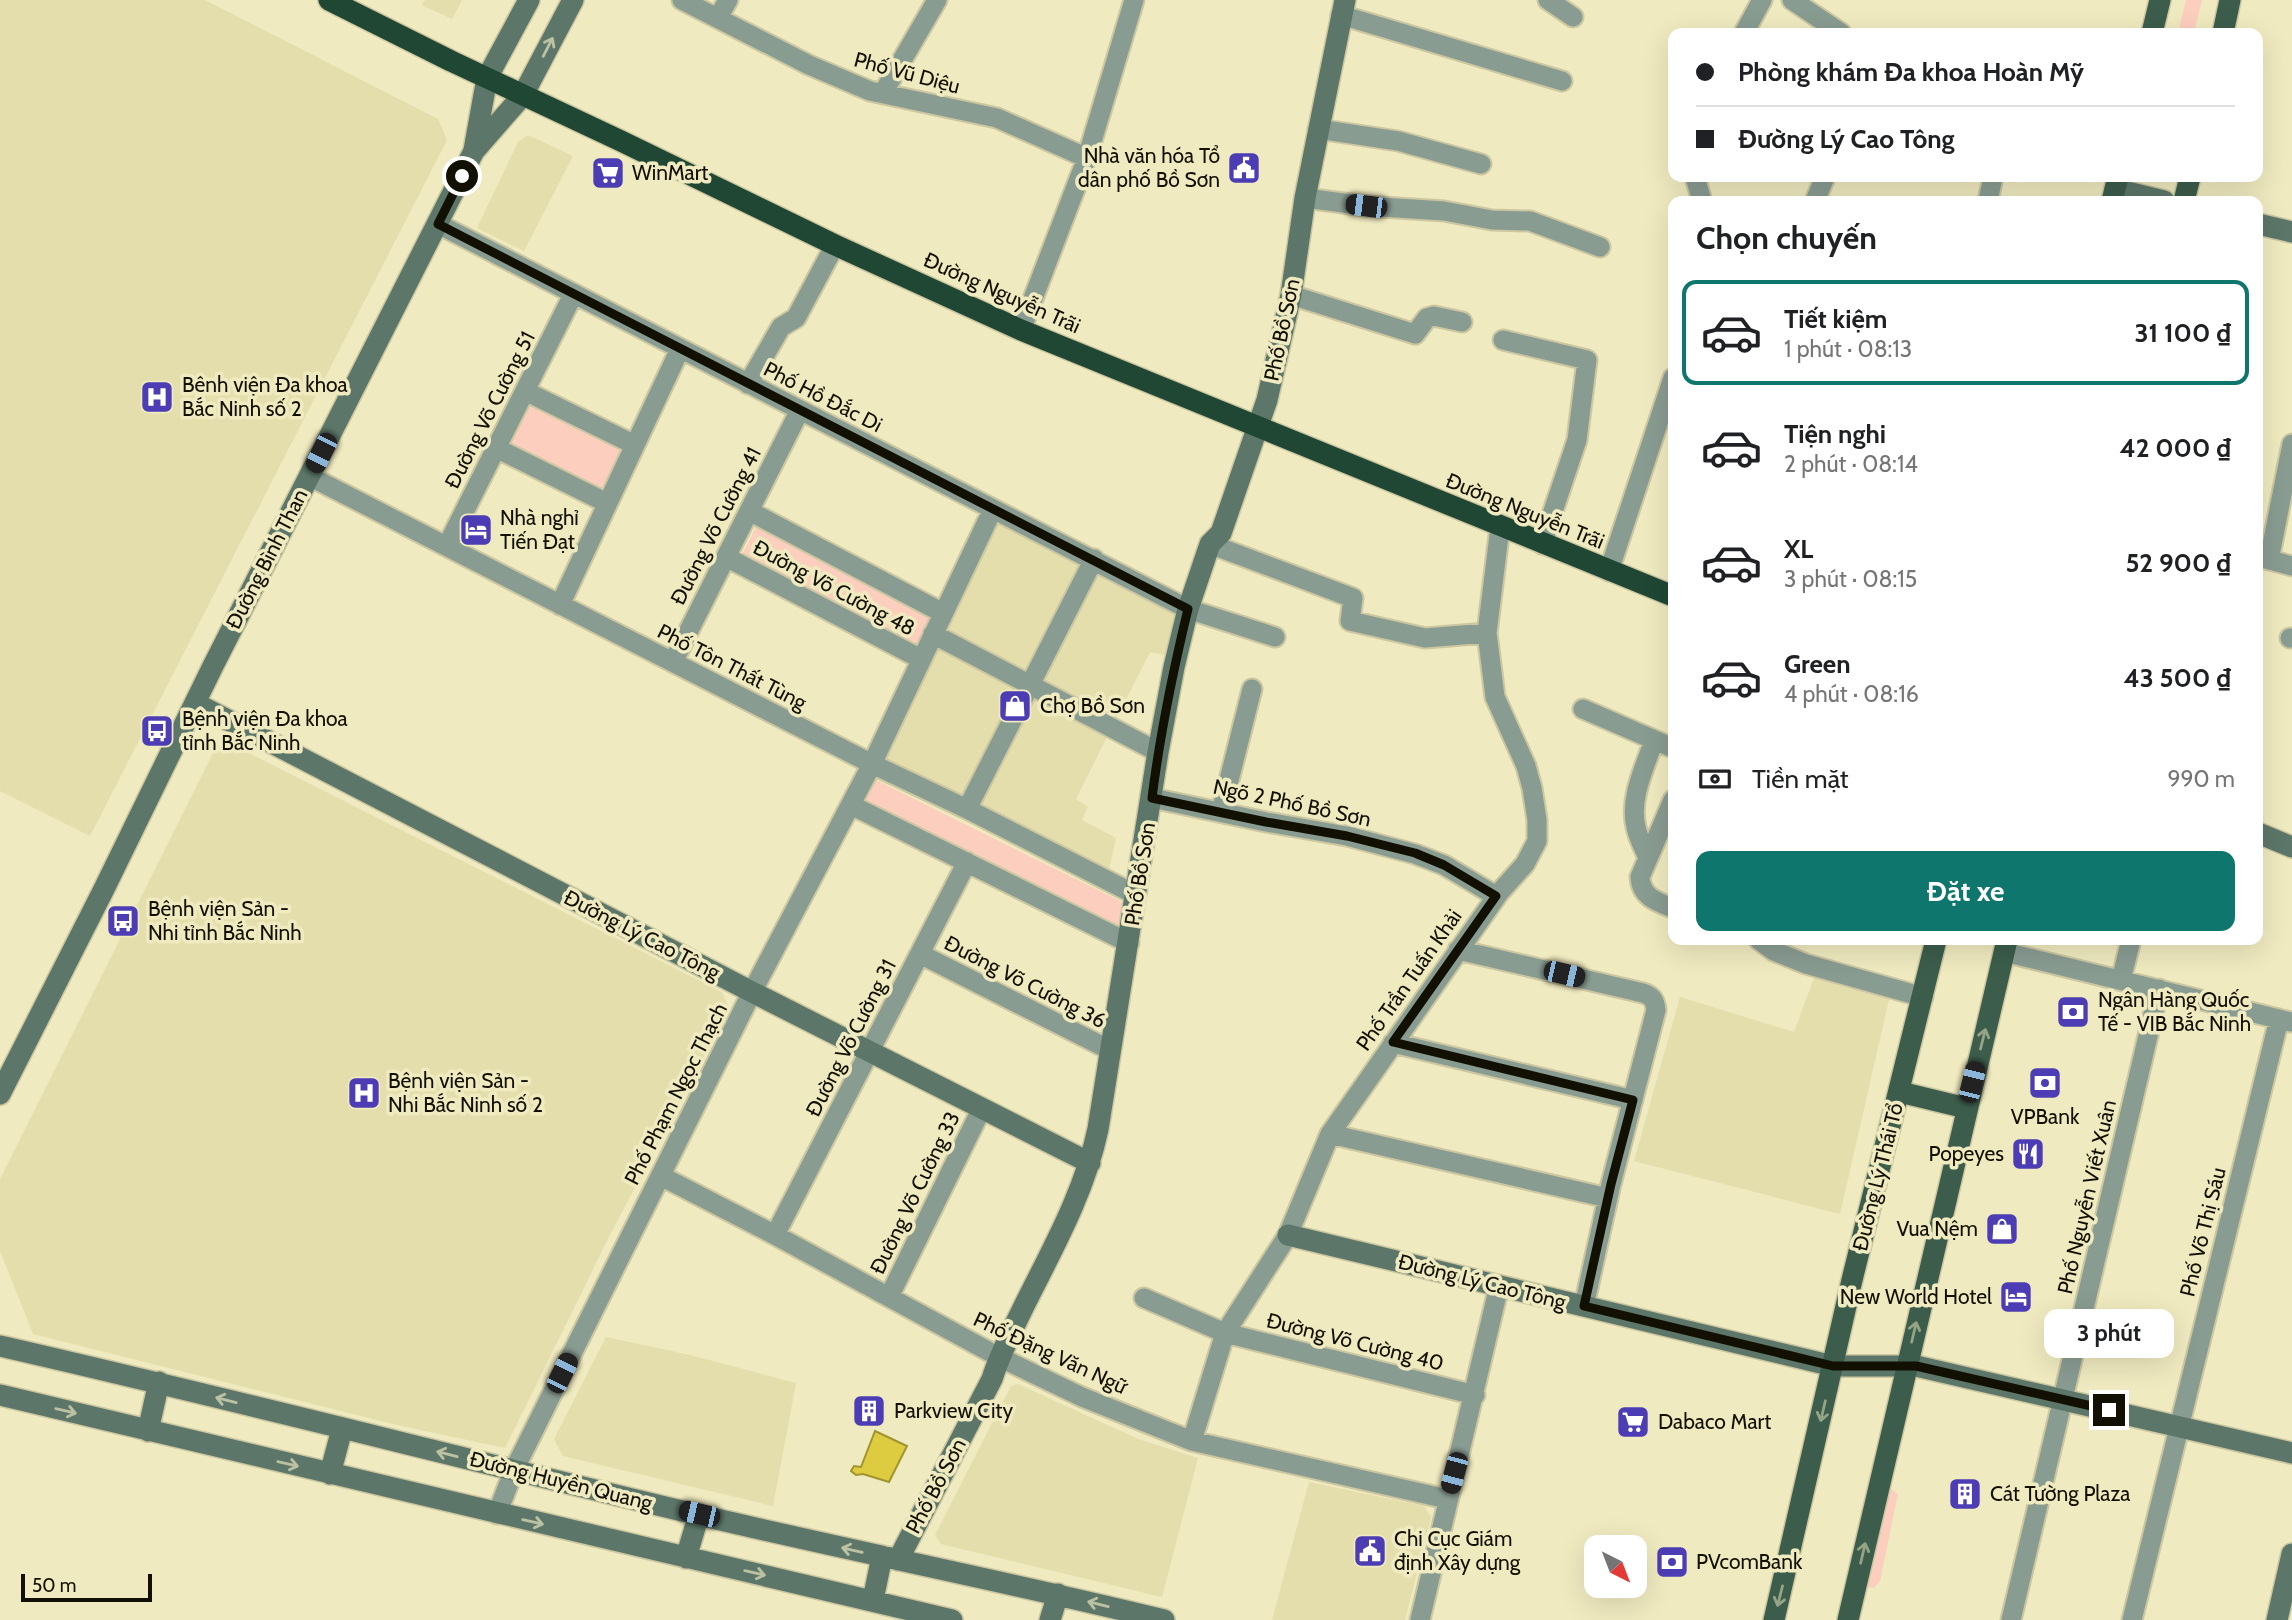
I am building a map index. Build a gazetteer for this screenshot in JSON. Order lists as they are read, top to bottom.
{
  "streets": {
    "highway": ["Đường Nguyễn Trãi"],
    "main road": ["Đường Lý Thái Tổ"],
    "street": [
      "Phố Vũ Diệu",
      "Phố Bồ Sơn",
      "Phố Hồ Đắc Di",
      "Đường Võ Cường 51",
      "Đường Võ Cường 41",
      "Đường Bình Than",
      "Đường Võ Cường 48",
      "Phố Tôn Thất Tùng",
      "Ngõ 2 Phố Bồ Sơn",
      "Đường Lý Cao Tông",
      "Phố Trần Tuấn Khải",
      "Đường Võ Cường 36",
      "Đường Võ Cường 31",
      "Phố Phạm Ngọc Thạch",
      "Đường Võ Cường 33",
      "Phố Nguyễn Viết Xuân",
      "Phố Võ Thị Sáu",
      "Đường Võ Cường 40",
      "Phố Đặng Văn Ngữ",
      "Đường Huyền Quang"
    ]
  },
  "crossings": [
    ["Đường Nguyễn Trãi", "Phố Bồ Sơn"],
    ["Đường Nguyễn Trãi", "Đường Bình Than"],
    ["Đường Nguyễn Trãi", "Phố Trần Tuấn Khải"],
    ["Phố Bồ Sơn", "Phố Hồ Đắc Di"],
    ["Phố Bồ Sơn", "Phố Tôn Thất Tùng"],
    ["Phố Bồ Sơn", "Ngõ 2 Phố Bồ Sơn"],
    ["Phố Bồ Sơn", "Đường Lý Cao Tông"],
    ["Phố Bồ Sơn", "Đường Võ Cường 36"],
    ["Phố Bồ Sơn", "Phố Đặng Văn Ngữ"],
    ["Phố Bồ Sơn", "Đường Huyền Quang"],
    ["Phố Hồ Đắc Di", "Đường Võ Cường 51"],
    ["Phố Hồ Đắc Di", "Đường Võ Cường 41"],
    ["Phố Hồ Đắc Di", "Đường Bình Than"],
    ["Phố Hồ Đắc Di", "Phố Phạm Ngọc Thạch"],
    ["Đường Võ Cường 51", "Phố Tôn Thất Tùng"],
    ["Đường Võ Cường 41", "Đường Võ Cường 48"],
    ["Đường Võ Cường 41", "Phố Tôn Thất Tùng"],
    ["Đường Bình Than", "Phố Tôn Thất Tùng"],
    ["Đường Bình Than", "Đường Lý Cao Tông"],
    ["Đường Võ Cường 48", "Phố Phạm Ngọc Thạch"],
    ["Phố Tôn Thất Tùng", "Phố Phạm Ngọc Thạch"],
    ["Ngõ 2 Phố Bồ Sơn", "Phố Trần Tuấn Khải"],
    ["Đường Lý Cao Tông", "Phố Trần Tuấn Khải"],
    ["Đường Lý Cao Tông", "Đường Võ Cường 31"],
    ["Đường Lý Cao Tông", "Phố Phạm Ngọc Thạch"],
    ["Đường Lý Cao Tông", "Đường Lý Thái Tổ"],
    ["Đường Lý Cao Tông", "Đường Võ Cường 33"],
    ["Đường Lý Cao Tông", "Phố Nguyễn Viết Xuân"],
    ["Đường Lý Cao Tông", "Phố Võ Thị Sáu"],
    ["Phố Trần Tuấn Khải", "Đường Võ Cường 40"],
    ["Phố Trần Tuấn Khải", "Phố Đặng Văn Ngữ"],
    ["Đường Võ Cường 36", "Đường Võ Cường 31"],
    ["Đường Võ Cường 31", "Phố Đặng Văn Ngữ"],
    ["Phố Phạm Ngọc Thạch", "Phố Đặng Văn Ngữ"],
    ["Phố Phạm Ngọc Thạch", "Đường Huyền Quang"],
    ["Đường Võ Cường 33", "Phố Đặng Văn Ngữ"]
  ],
  "places": {
    "public building": ["Nhà văn hóa Tổ dân phố Bồ Sơn", "Chi Cục Giám định Xây dựng"],
    "supermarket": ["WinMart", "Dabaco Mart"],
    "hospital": ["Bệnh viện Đa khoa Bắc Ninh số 2", "Bệnh viện Sản - Nhi Bắc Ninh số 2"],
    "hotel": ["Nhà nghỉ Tiến Đạt", "New World Hotel"],
    "shop": ["Chợ Bồ Sơn", "Vua Nệm"],
    "bus stop": ["Bệnh viện Đa khoa tỉnh Bắc Ninh", "Bệnh viện Sản - Nhi tỉnh Bắc Ninh"],
    "bank": ["Ngân Hàng Quốc Tế - VIB Bắc Ninh", "VPBank", "PVcomBank"],
    "restaurant": ["Popeyes"],
    "building": ["Parkview City", "Cát Tường Plaza"]
  },
  "scale_bar": "50 m",
  "north": "bottom right",
  "page": {
    "banner": ["Phòng khám Đa khoa Hoàn Mỹ", "Đường Lý Cao Tông"],
    "heading": "Chọn chuyến",
    "list": [
      {
        "name": "Tiết kiệm",
        "note": "1 phút · 08:13",
        "value": "31 100 ₫"
      },
      {
        "name": "Tiện nghi",
        "note": "2 phút · 08:14",
        "value": "42 000 ₫"
      },
      {
        "name": "XL",
        "note": "3 phút · 08:15",
        "value": "52 900 ₫"
      },
      {
        "name": "Green",
        "note": "4 phút · 08:16",
        "value": "43 500 ₫"
      }
    ],
    "pay": ["Tiền mặt", "990 m"],
    "buttons": "Đặt xe",
    "bubble": "3 phút",
    "scale": "50 m"
  }
}
